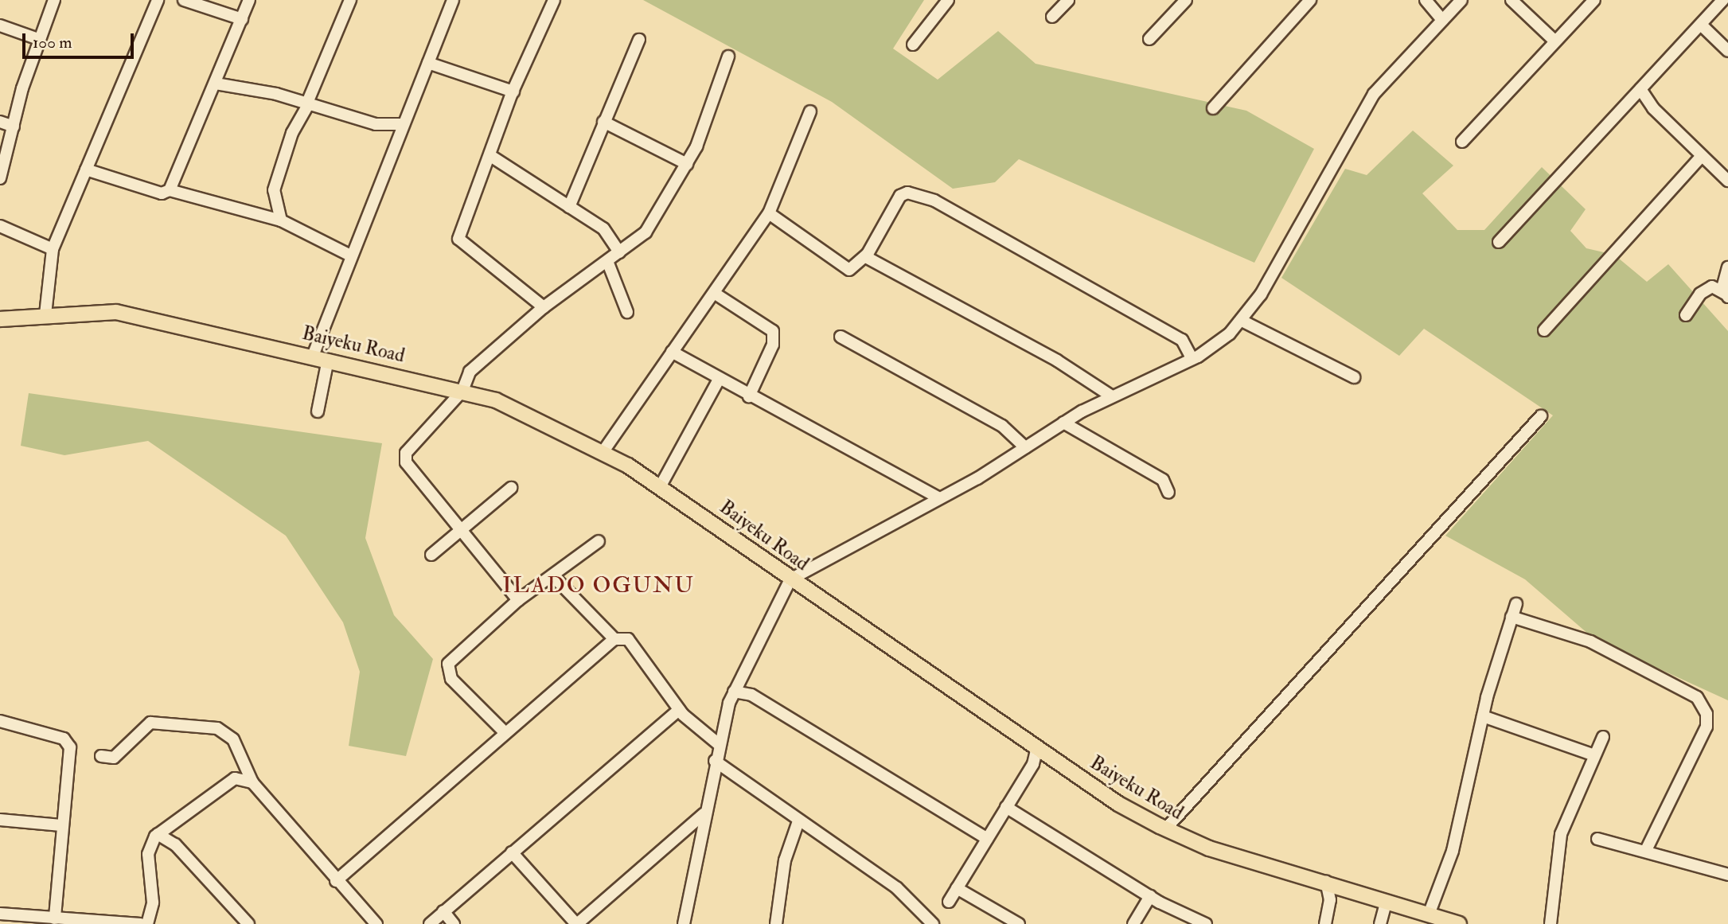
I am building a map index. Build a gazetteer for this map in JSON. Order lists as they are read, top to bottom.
{
  "streets": {
    "main road": ["Baiyeku Road"]
  },
  "districts": ["ILADO OGUNU"],
  "scale_bar": "100 m"
}
